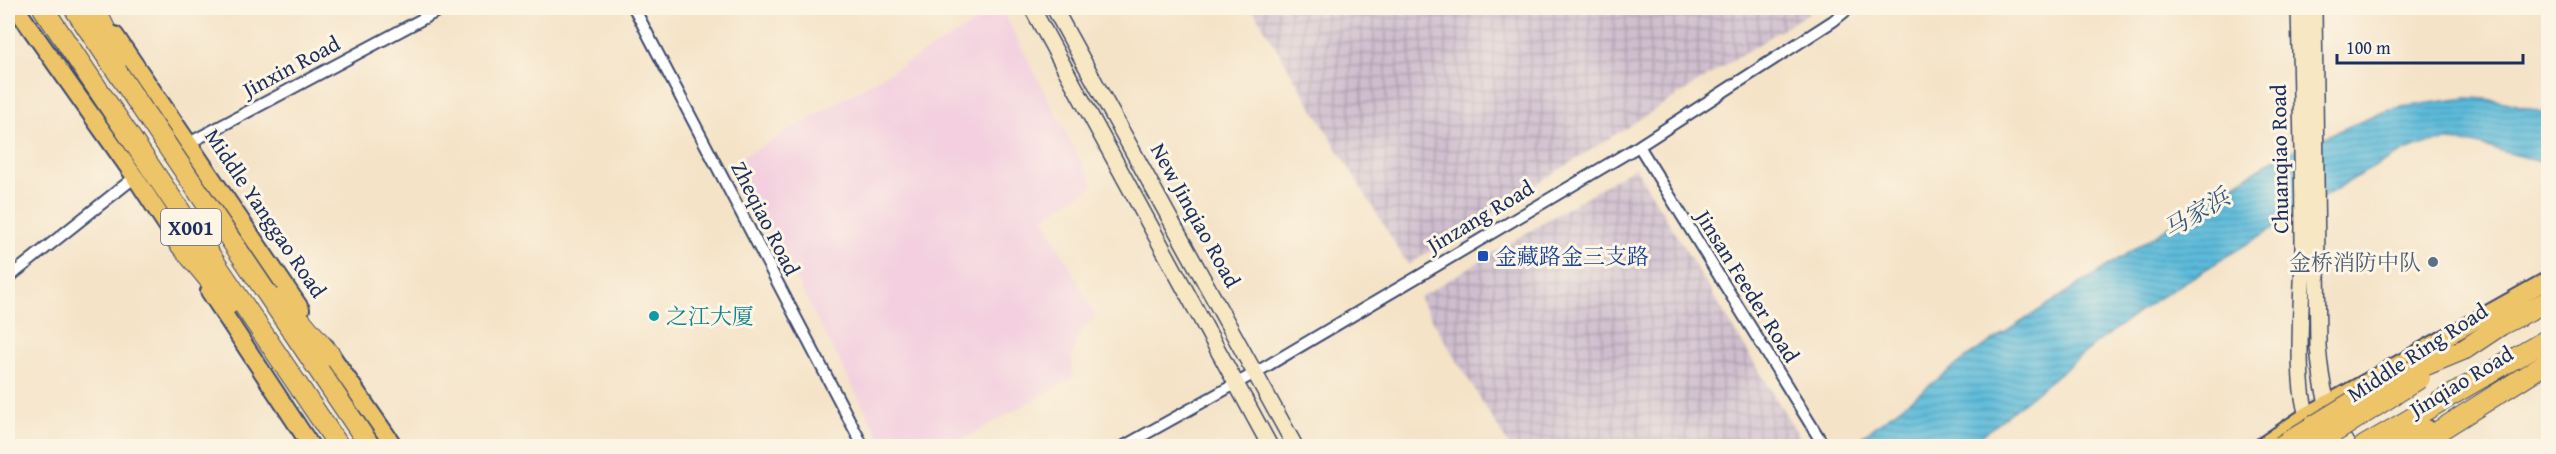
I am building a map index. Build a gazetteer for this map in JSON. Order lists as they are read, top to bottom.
{
  "streets": {
    "highway": ["Middle Yanggao Road", "X001", "Middle Ring Road"],
    "main road": ["Jinqiao Road"],
    "street": [
      "Jinxin Road",
      "Chuanqiao Road",
      "New Jinqiao Road",
      "Jinzang Road",
      "Zheqiao Road",
      "Jinsan Feeder Road"
    ]
  },
  "crossings": [
    ["Jinxin Road", "Middle Yanggao Road"],
    ["Chuanqiao Road", "Jinqiao Road"],
    ["New Jinqiao Road", "Jinzang Road"],
    ["Jinzang Road", "Jinsan Feeder Road"]
  ],
  "water": ["马家浜"],
  "places": {
    "transit": ["金藏路金三支路"],
    "other": ["金桥消防中队", "之江大厦"]
  },
  "scale_bar": "100 m"
}
